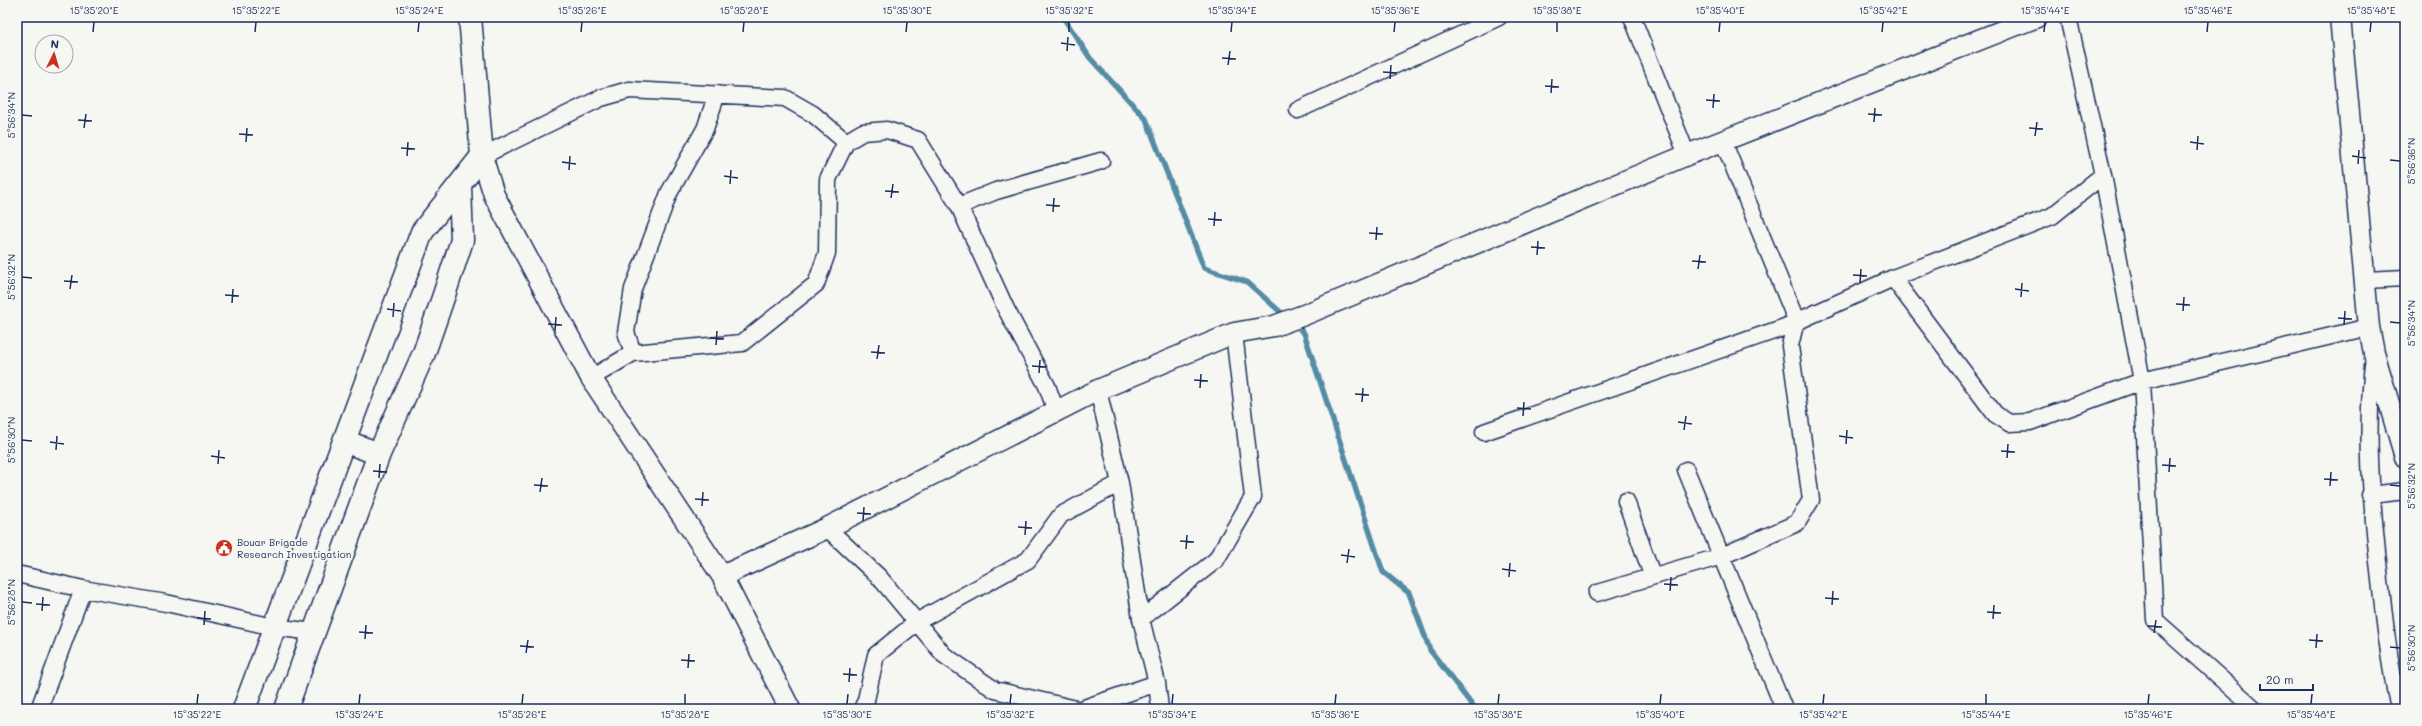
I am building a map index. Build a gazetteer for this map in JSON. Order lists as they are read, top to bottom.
{
  "places": {
    "public building": ["Bouar Brigade Research Investigation"]
  },
  "scale_bar": "20 m",
  "north": "top",
  "coordinates": [
    "15°35'20\"E",
    "15°35'22\"E",
    "15°35'24\"E",
    "15°35'26\"E",
    "15°35'28\"E",
    "15°35'30\"E",
    "15°35'32\"E",
    "15°35'34\"E",
    "15°35'36\"E",
    "15°35'38\"E",
    "15°35'40\"E",
    "15°35'42\"E",
    "15°35'44\"E",
    "15°35'46\"E",
    "15°35'48\"E",
    "5°56'34\"N",
    "5°56'36\"N",
    "5°56'32\"N",
    "5°56'30\"N",
    "5°56'28\"N"
  ]
}
